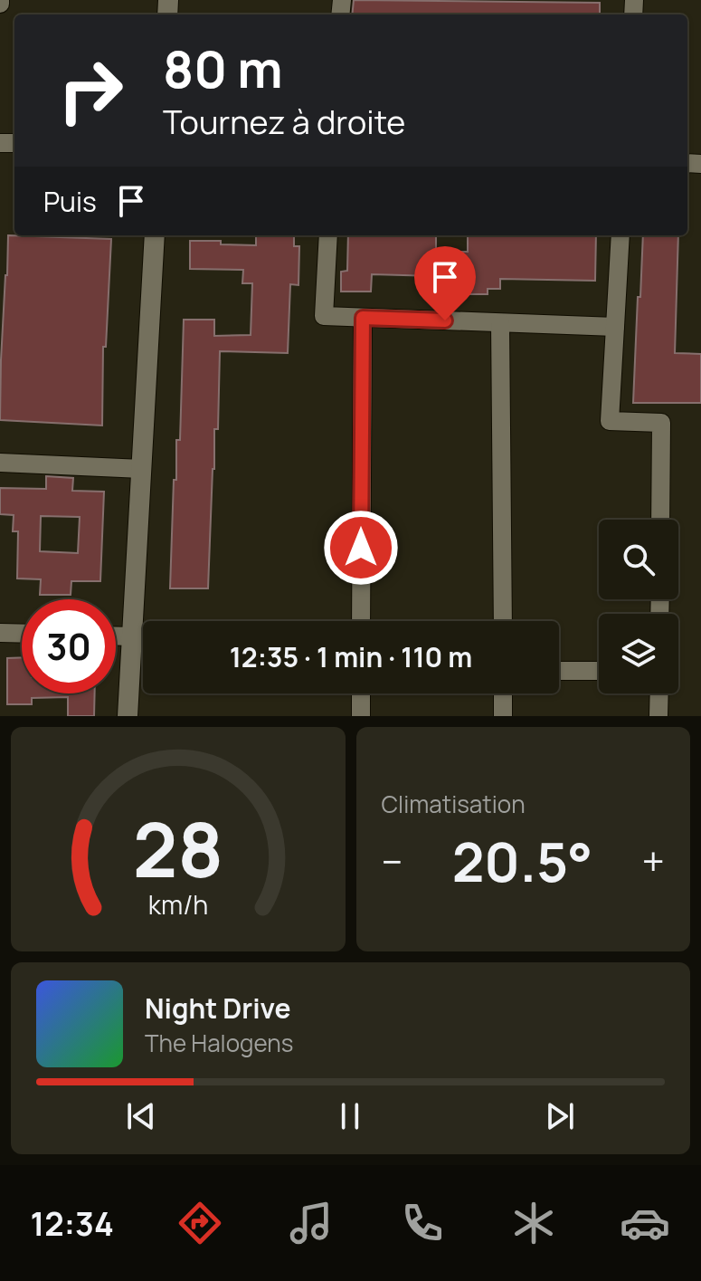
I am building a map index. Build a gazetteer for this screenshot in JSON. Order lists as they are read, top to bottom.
{
  "page": {
    "turn": ["80 m", "Tournez à droite"],
    "then": "Puis",
    "limit": "30",
    "trip": "12:35 · 1 min · 110 m",
    "tile": "Climatisation",
    "heat": ["−", "20.5°", "+"],
    "song": ["Night Drive", "The Halogens"],
    "tabs": "12:34",
    "gauge": ["28", "km/h"]
  }
}
